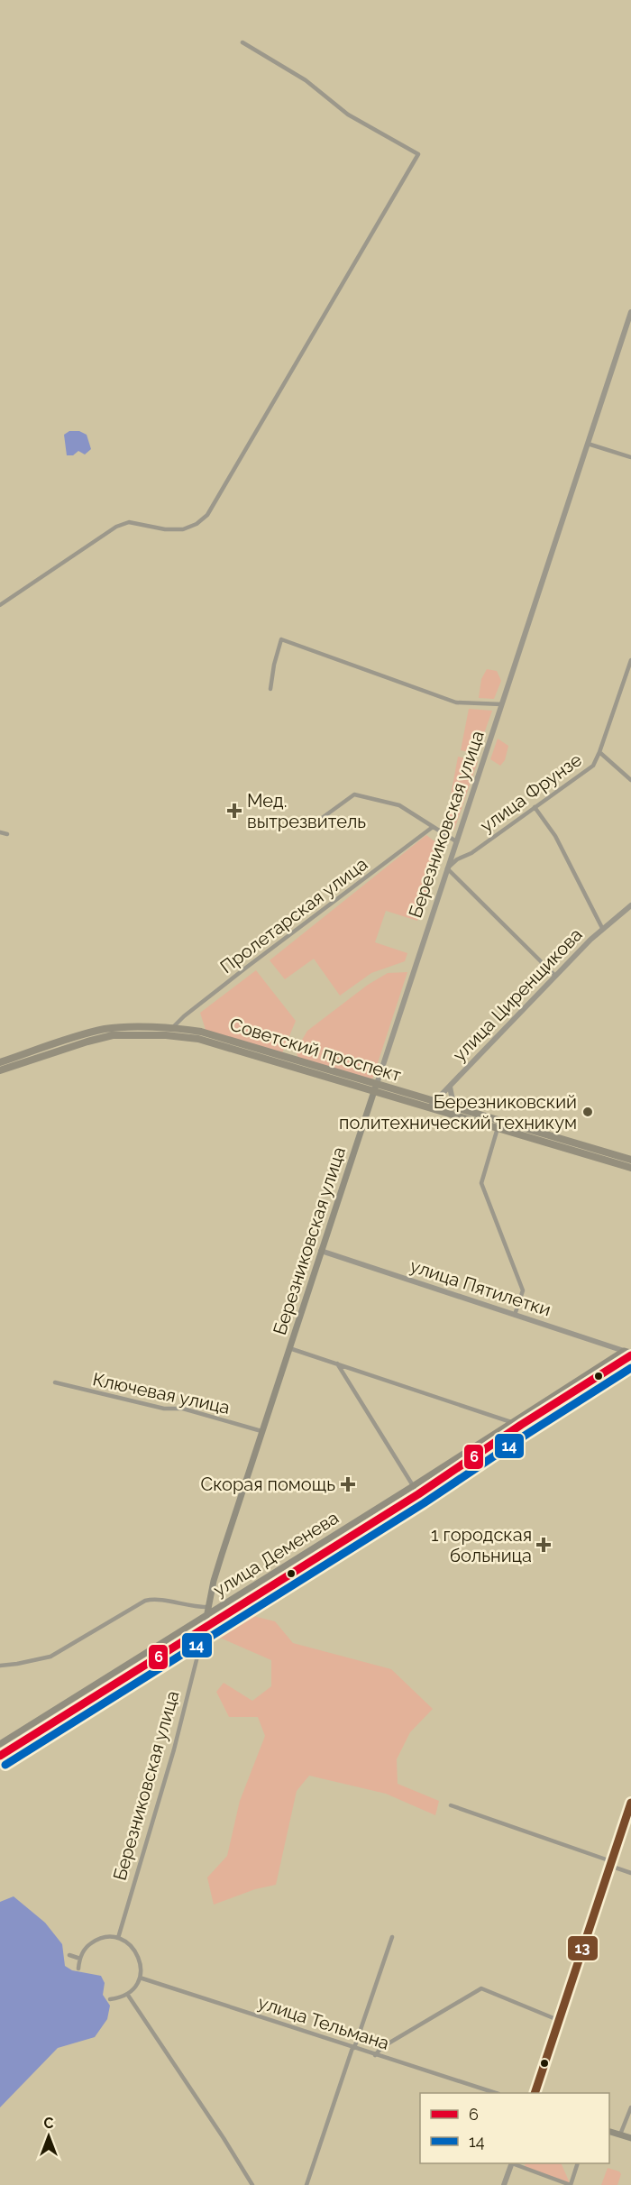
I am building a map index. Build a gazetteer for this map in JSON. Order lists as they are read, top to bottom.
{
  "streets": {
    "main road": ["Березниковская улица", "Советский проспект", "улица Деменева"],
    "street": [
      "улица Фрунзе",
      "Пролетарская улица",
      "улица Циренщикова",
      "улица Пятилетки",
      "Ключевая улица",
      "улица Тельмана"
    ]
  },
  "crossings": [
    ["улица Фрунзе", "Березниковская улица"],
    ["Березниковская улица", "Советский проспект"],
    ["Березниковская улица", "улица Пятилетки"],
    ["Березниковская улица", "Ключевая улица"],
    ["Березниковская улица", "улица Деменева"],
    ["Пролетарская улица", "Советский проспект"],
    ["улица Циренщикова", "Советский проспект"],
    ["улица Пятилетки", "улица Деменева"]
  ],
  "places": {
    "health": ["Мед. вытрезвитель", "Скорая помощь", "1 городская больница"],
    "other": ["Березниковский политехнический техникум"]
  },
  "lines": ["transit line 6", "transit line 14", "transit line 13"],
  "legend": ["6", "14"],
  "north": "top"
}
